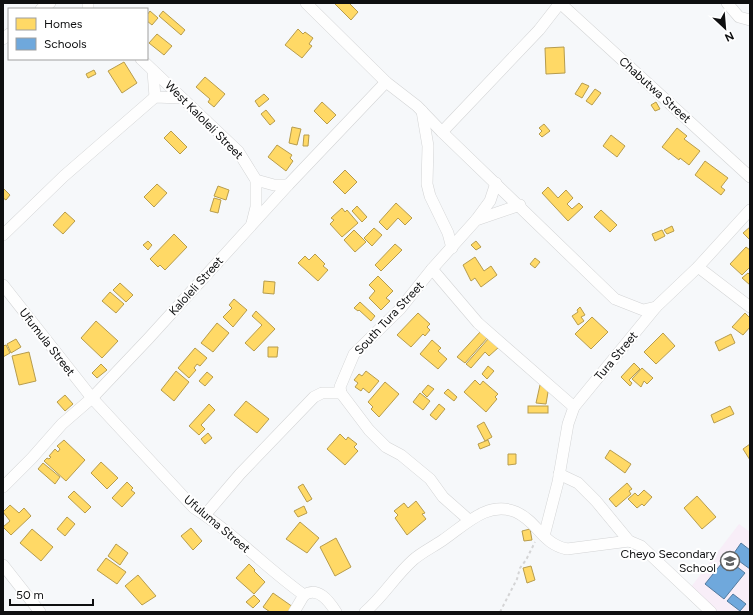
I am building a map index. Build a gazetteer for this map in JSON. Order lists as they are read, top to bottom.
{
  "streets": {
    "street": [
      "Chabutwa Street",
      "West Kaloleli Street",
      "Kaloleli Street",
      "South Tura Street",
      "Ufumula Street",
      "Tura Street",
      "Ufuluma Street"
    ]
  },
  "crossings": [
    ["Kaloleli Street", "Ufumula Street"],
    ["Kaloleli Street", "Ufuluma Street"],
    ["Ufumula Street", "Ufuluma Street"]
  ],
  "places": {
    "school or university": ["Cheyo Secondary School"]
  },
  "legend": ["Homes", "Schools"],
  "scale_bar": "50 m",
  "north": "bottom right"
}
